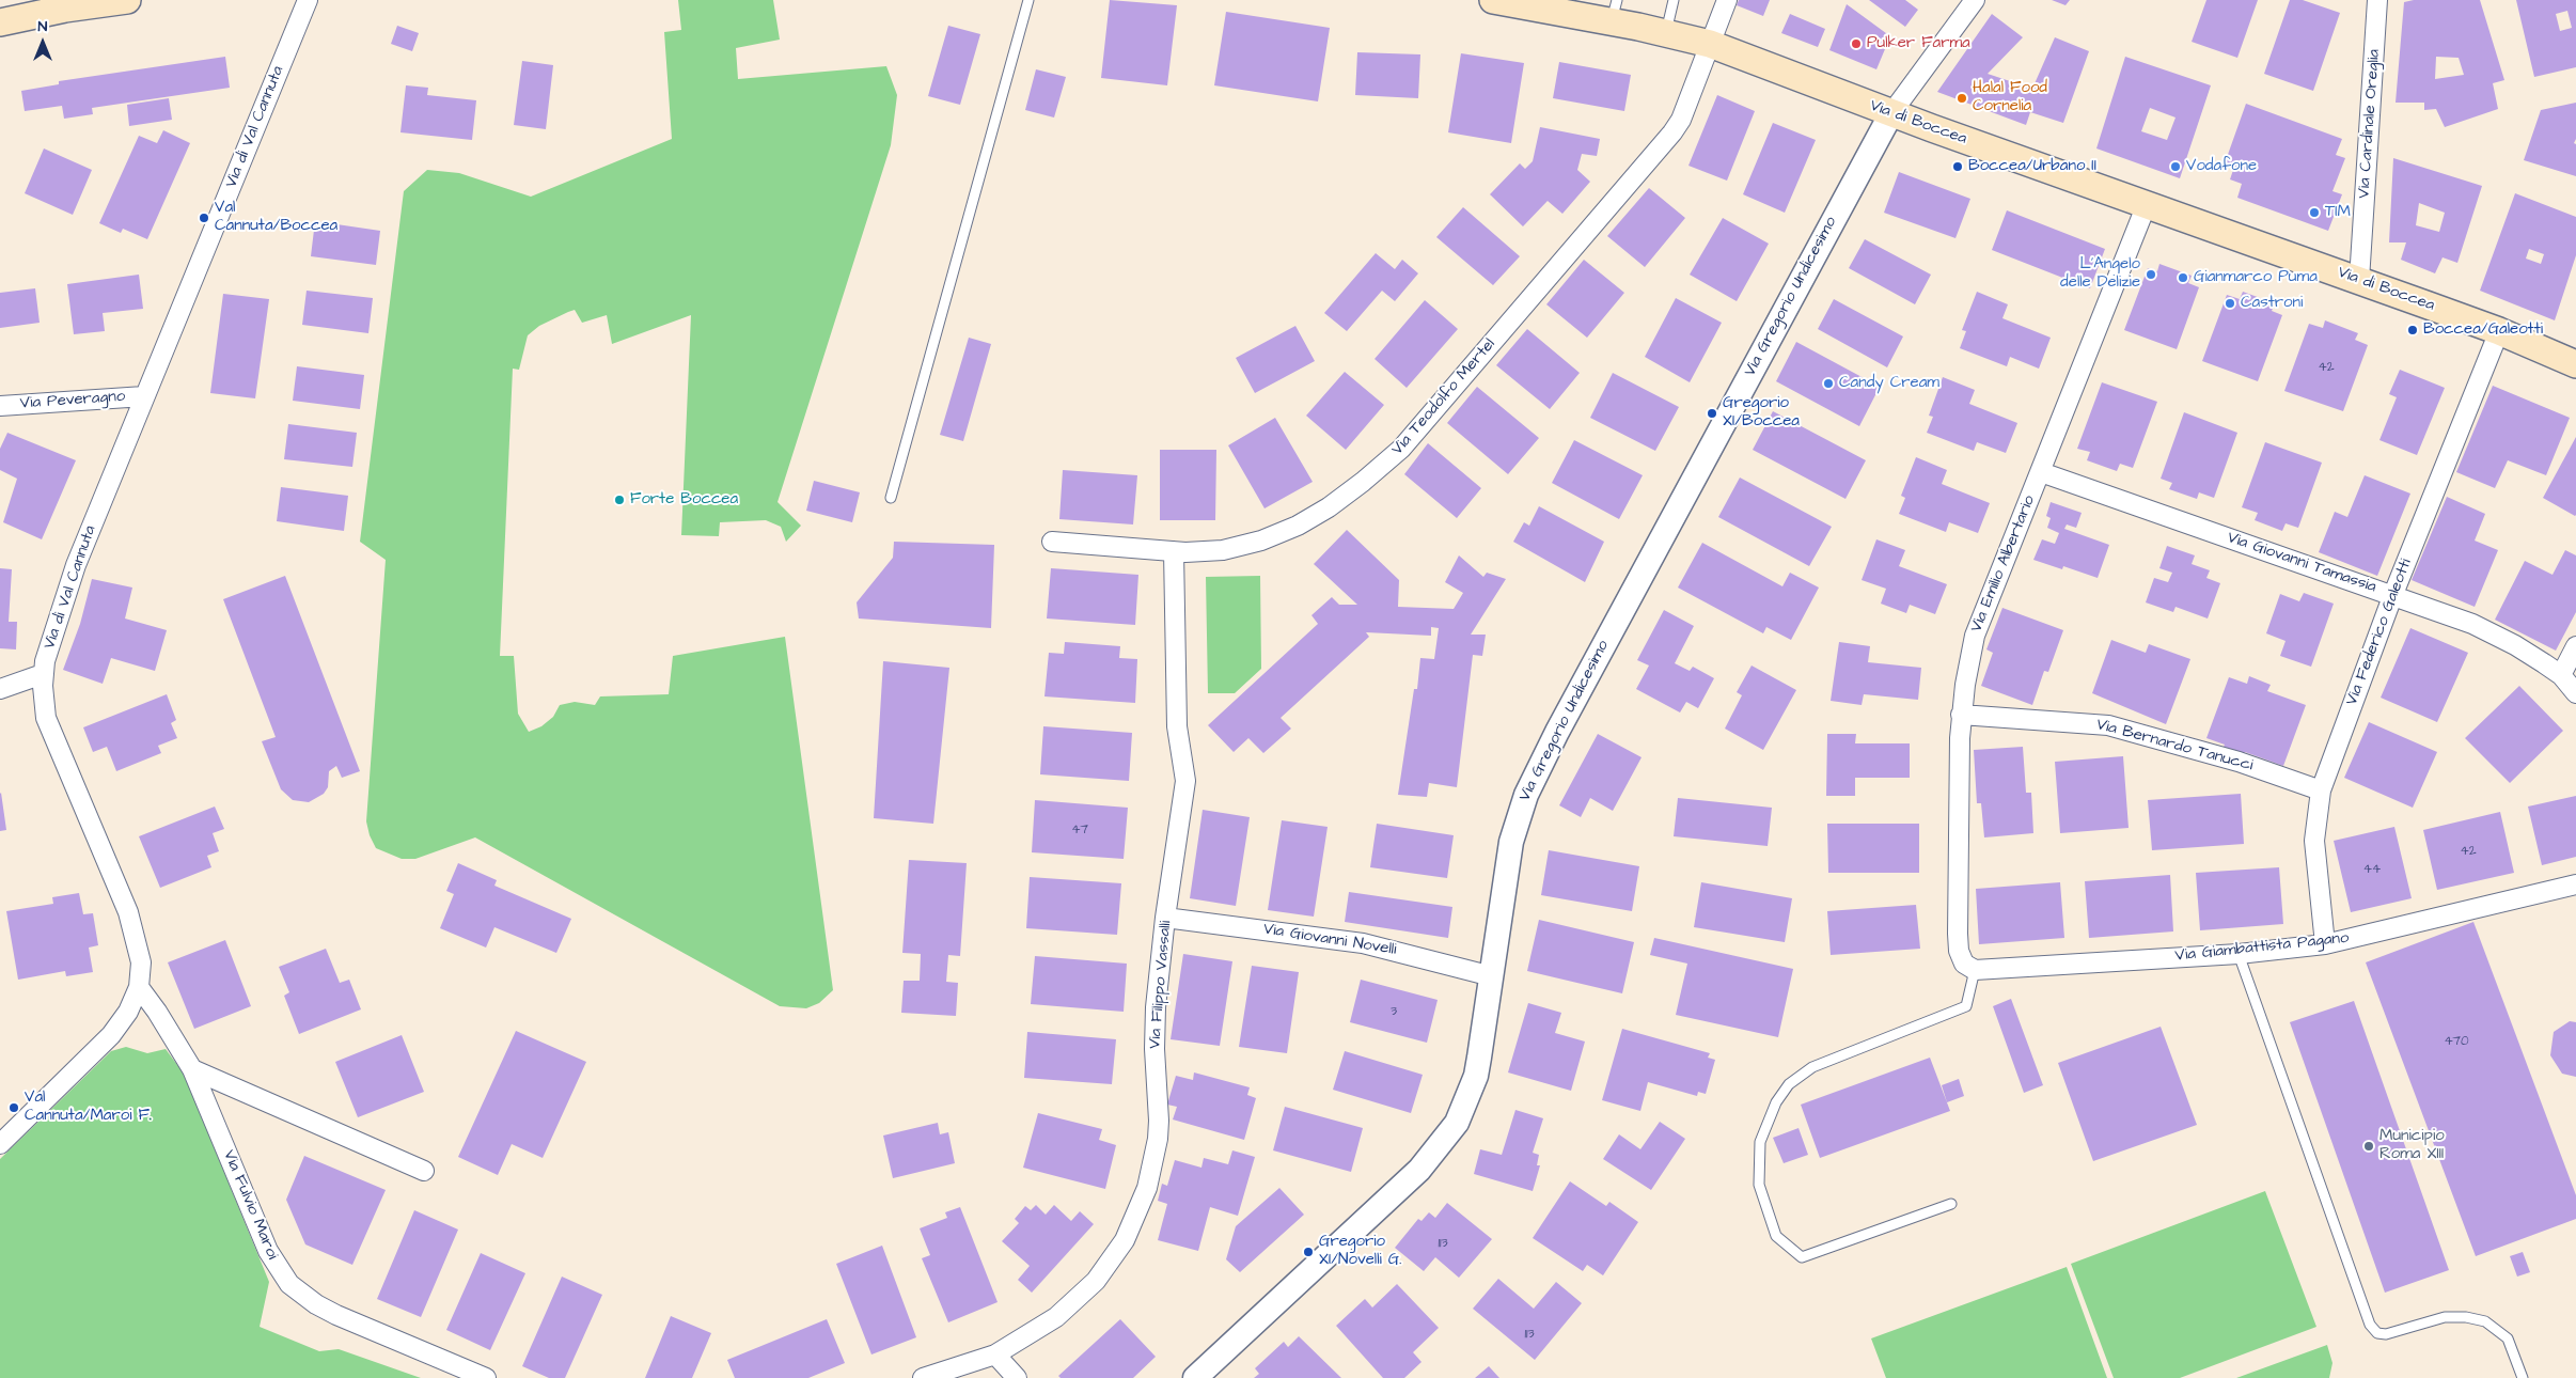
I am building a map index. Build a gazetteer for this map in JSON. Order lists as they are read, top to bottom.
{
  "streets": {
    "main road": ["Via di Boccea"],
    "street": [
      "Via Cardinale Oreglia",
      "Via di Val Cannuta",
      "Via Gregorio Undicesimo",
      "Via Teodolfo Mertel",
      "Via Peveragno",
      "Via Giovanni Tamassia",
      "Via Emilio Albertario",
      "Via Federico Galeotti",
      "Via Bernardo Tanucci",
      "Via Giovanni Novelli",
      "Via Giambattista Pagano",
      "Via Filippo Vassalli",
      "Via Fulvio Maroi"
    ]
  },
  "crossings": [
    ["Via di Boccea", "Via Cardinale Oreglia"],
    ["Via di Boccea", "Via Gregorio Undicesimo"],
    ["Via di Boccea", "Via Teodolfo Mertel"],
    ["Via di Boccea", "Via Emilio Albertario"],
    ["Via di Boccea", "Via Federico Galeotti"],
    ["Via di Val Cannuta", "Via Peveragno"],
    ["Via di Val Cannuta", "Via Fulvio Maroi"],
    ["Via Gregorio Undicesimo", "Via Giovanni Novelli"],
    ["Via Teodolfo Mertel", "Via Filippo Vassalli"],
    ["Via Giovanni Tamassia", "Via Emilio Albertario"],
    ["Via Giovanni Tamassia", "Via Federico Galeotti"],
    ["Via Emilio Albertario", "Via Bernardo Tanucci"],
    ["Via Emilio Albertario", "Via Giambattista Pagano"],
    ["Via Federico Galeotti", "Via Bernardo Tanucci"],
    ["Via Federico Galeotti", "Via Giambattista Pagano"],
    ["Via Giovanni Novelli", "Via Filippo Vassalli"]
  ],
  "places": [
    "Pulker Farma",
    "Halal Food Cornelia",
    "Boccea/Urbano II",
    "Vodafone",
    "TIM",
    "Val Cannuta/Boccea",
    "L'Angelo delle Delizie",
    "Gianmarco Puma",
    "Castroni",
    "Boccea/Galeotti",
    "Candy Cream",
    "Gregorio XI/Boccea",
    "Forte Boccea",
    "Val Cannuta/Maroi F.",
    "Municipio Roma XIII",
    "Gregorio XI/Novelli G."
  ],
  "house_numbers": [
    "42",
    "47",
    "42",
    "44",
    "3",
    "470",
    "113",
    "113"
  ],
  "north": "top"
}
